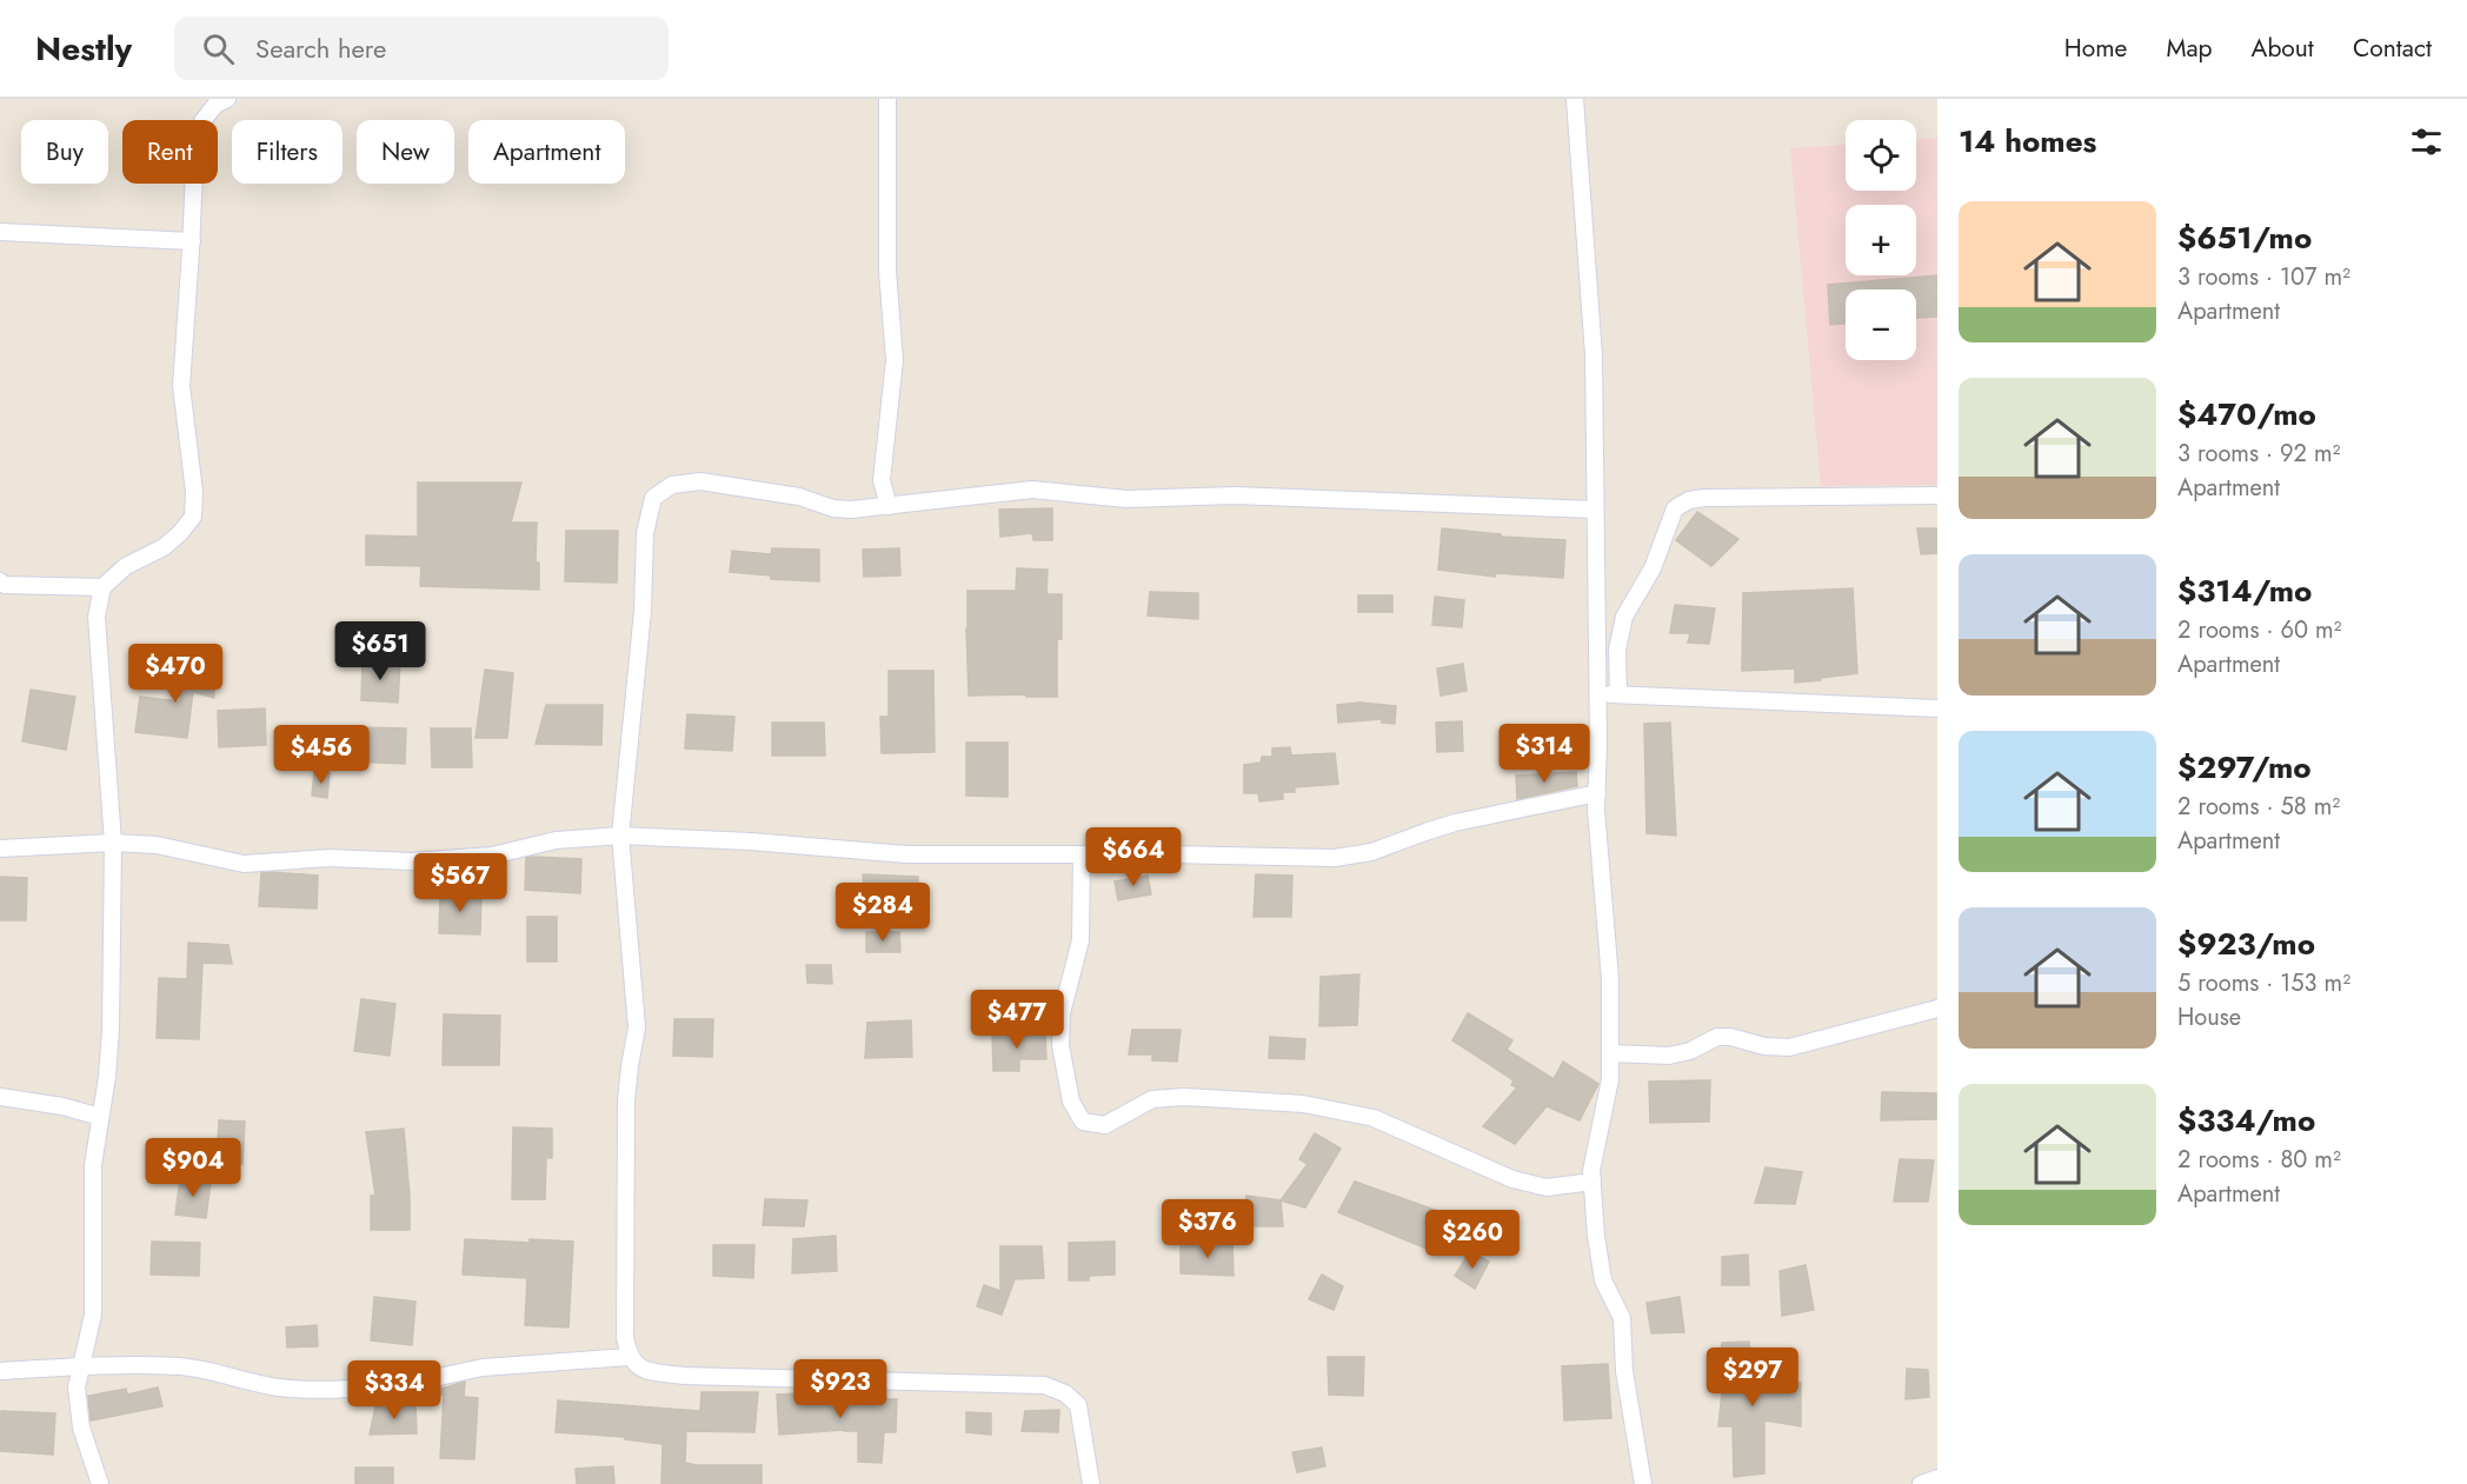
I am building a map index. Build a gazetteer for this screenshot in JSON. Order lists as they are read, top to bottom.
{
  "page": {
    "header": "Nestly",
    "search": "Search here",
    "nav": [
      "Home",
      "Map",
      "About",
      "Contact"
    ],
    "heading": "14 homes",
    "map_buttons": ["+", "−"],
    "chip": [
      "Buy",
      "Rent",
      "Filters",
      "New",
      "Apartment"
    ],
    "list": [
      {
        "name": "$651/mo",
        "note": "3 rooms · 107 m² · Apartment"
      },
      {
        "name": "$470/mo",
        "note": "3 rooms · 92 m² · Apartment"
      },
      {
        "name": "$314/mo",
        "note": "2 rooms · 60 m² · Apartment"
      },
      {
        "name": "$297/mo",
        "note": "2 rooms · 58 m² · Apartment"
      },
      {
        "name": "$923/mo",
        "note": "5 rooms · 153 m² · House"
      },
      {
        "name": "$334/mo",
        "note": "2 rooms · 80 m² · Apartment"
      }
    ],
    "price": [
      "$651",
      "$470",
      "$314",
      "$456",
      "$664",
      "$567",
      "$284",
      "$477",
      "$904",
      "$376",
      "$260",
      "$297",
      "$923",
      "$334"
    ]
  }
}
